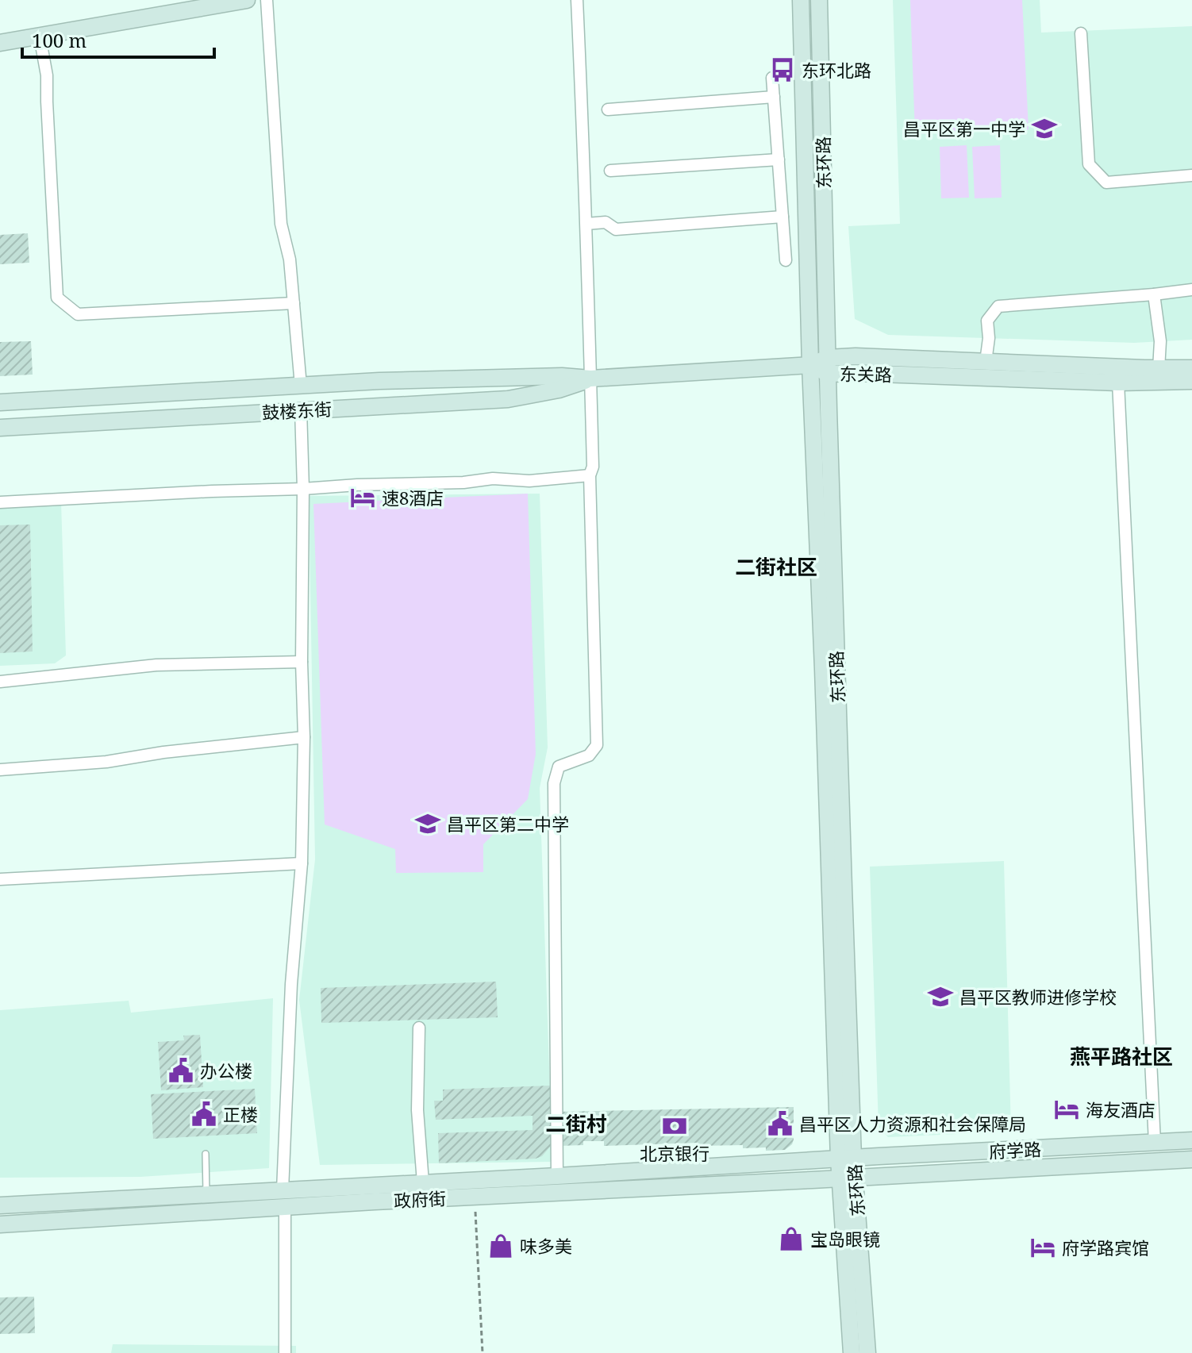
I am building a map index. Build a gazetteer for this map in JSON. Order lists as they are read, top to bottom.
{
  "streets": {
    "street": [
      "东环路",
      "东关路",
      "鼓楼东街",
      "府学路",
      "政府街"
    ]
  },
  "crossings": [
    ["东环路", "东关路"],
    ["东环路", "鼓楼东街"],
    ["东环路", "府学路"],
    ["东环路", "政府街"],
    ["东关路", "鼓楼东街"],
    ["府学路", "政府街"]
  ],
  "districts": ["二街社区", "燕平路社区", "二街村"],
  "places": {
    "bus stop": ["东环北路"],
    "school or university": ["昌平区第一中学", "昌平区第二中学", "昌平区教师进修学校"],
    "hotel": ["速8酒店", "海友酒店", "府学路宾馆"],
    "public building": ["办公楼", "正楼", "昌平区人力资源和社会保障局"],
    "bank": ["北京银行"],
    "shop": ["宝岛眼镜", "味多美"]
  },
  "scale_bar": "100 m"
}
